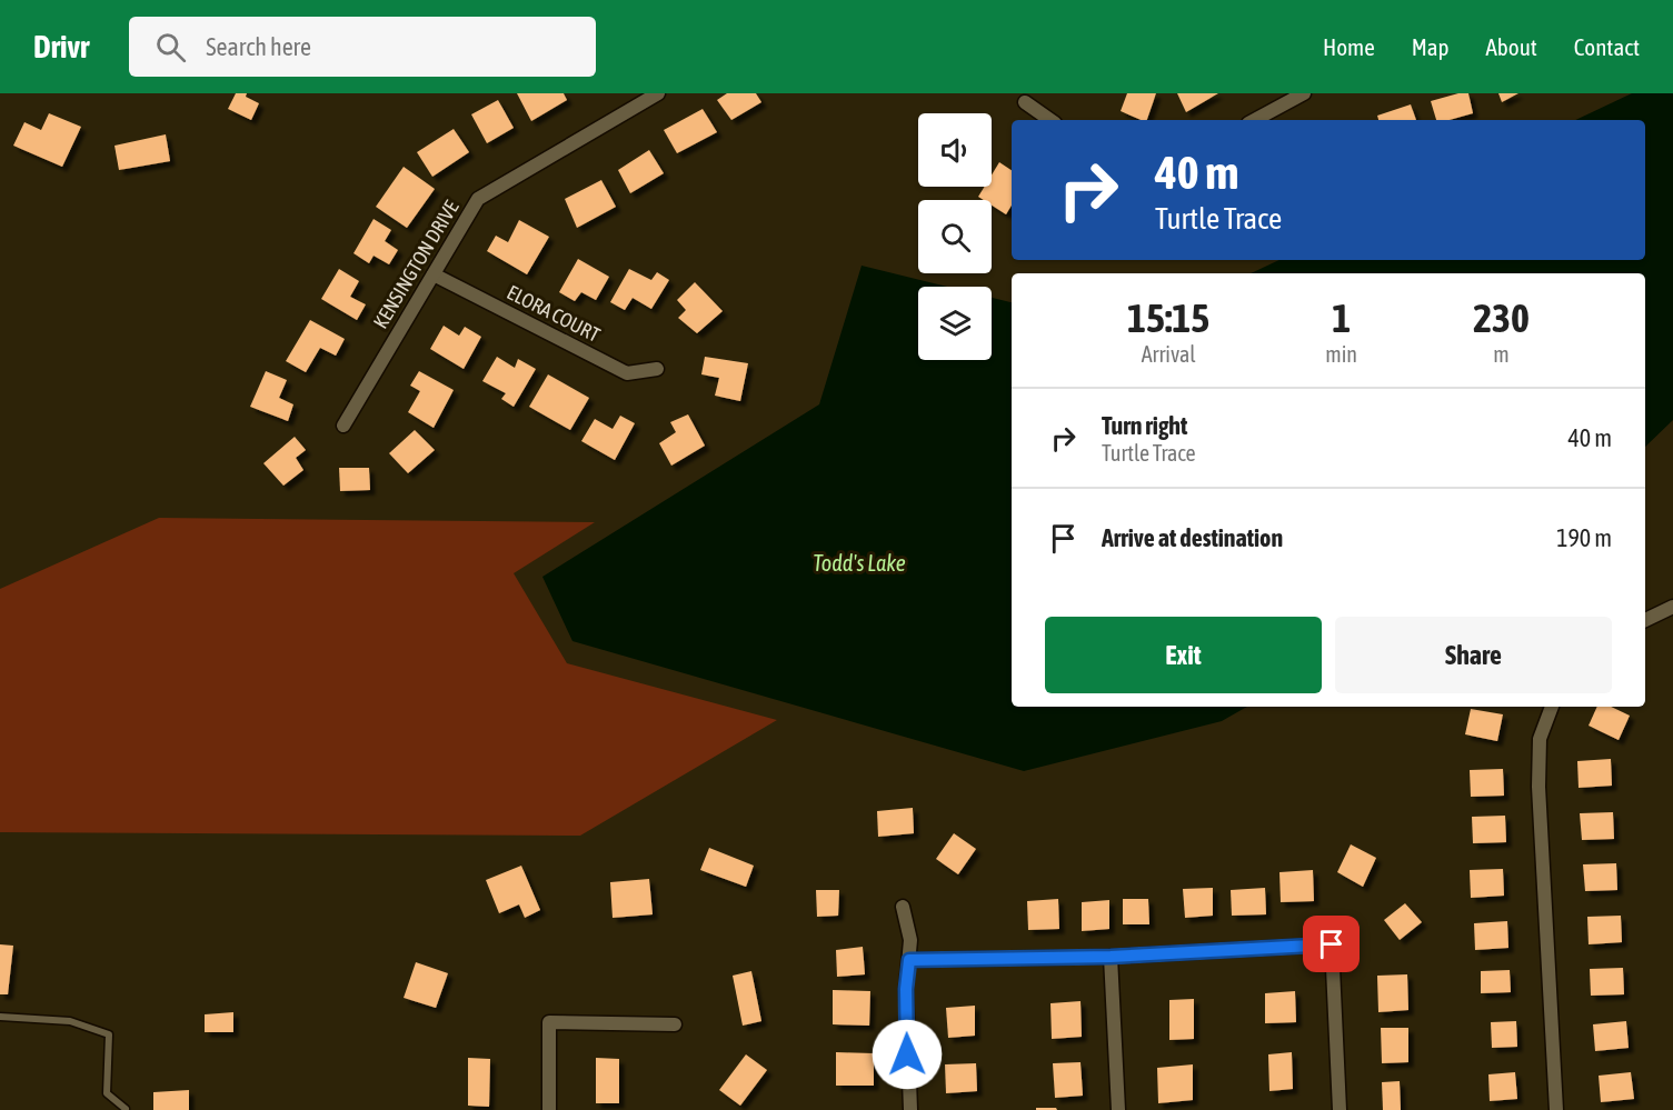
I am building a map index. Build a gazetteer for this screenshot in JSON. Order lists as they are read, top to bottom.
{
  "streets": {
    "street": ["KENSINGTON DRIVE", "ELORA COURT"]
  },
  "crossings": [
    ["KENSINGTON DRIVE", "ELORA COURT"]
  ],
  "water": ["Todd's Lake"],
  "page": {
    "header": "Drivr",
    "search": "Search here",
    "nav": [
      "Home",
      "Map",
      "About",
      "Contact"
    ],
    "turn": ["40 m", "Turtle Trace"],
    "eta": [
      "15:15",
      "Arrival",
      "1",
      "min",
      "230",
      "m"
    ],
    "list": [
      {
        "name": "Turn right",
        "note": "Turtle Trace",
        "value": "40 m"
      },
      {
        "name": "Arrive at destination",
        "value": "190 m"
      }
    ],
    "buttons": ["Exit", "Share"]
  }
}
